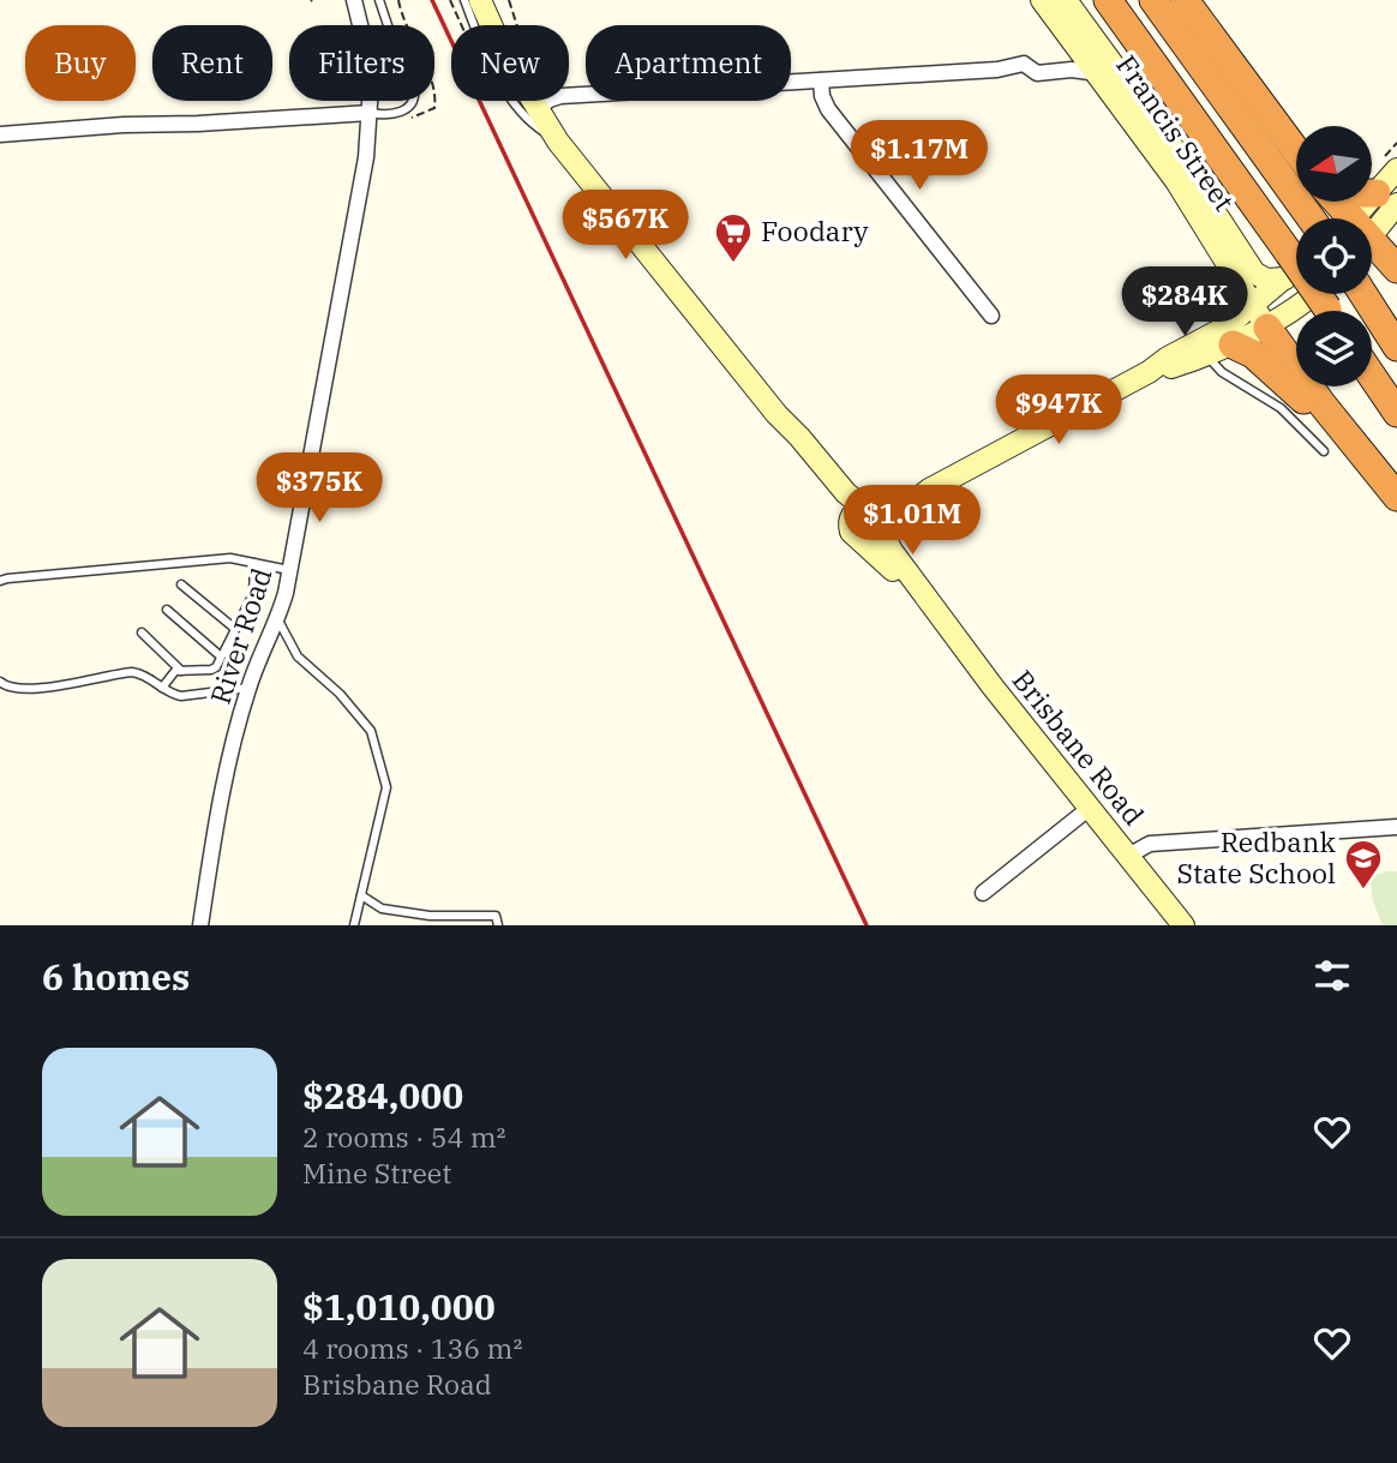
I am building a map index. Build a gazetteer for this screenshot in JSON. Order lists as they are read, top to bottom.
{
  "streets": {
    "main road": ["Francis Street", "Brisbane Road"],
    "street": ["River Road"]
  },
  "places": {
    "supermarket": ["Foodary"],
    "school or university": ["Redbank State School"]
  },
  "north": "left",
  "page": {
    "chip": [
      "Buy",
      "Rent",
      "Filters",
      "New",
      "Apartment"
    ],
    "price": [
      "$1.17M",
      "$567K",
      "$284K",
      "$947K",
      "$375K",
      "$1.01M"
    ],
    "heading": "6 homes",
    "list": [
      {
        "name": "$284,000",
        "note": "2 rooms · 54 m² · Mine Street"
      },
      {
        "name": "$1,010,000",
        "note": "4 rooms · 136 m² · Brisbane Road"
      }
    ]
  }
}
